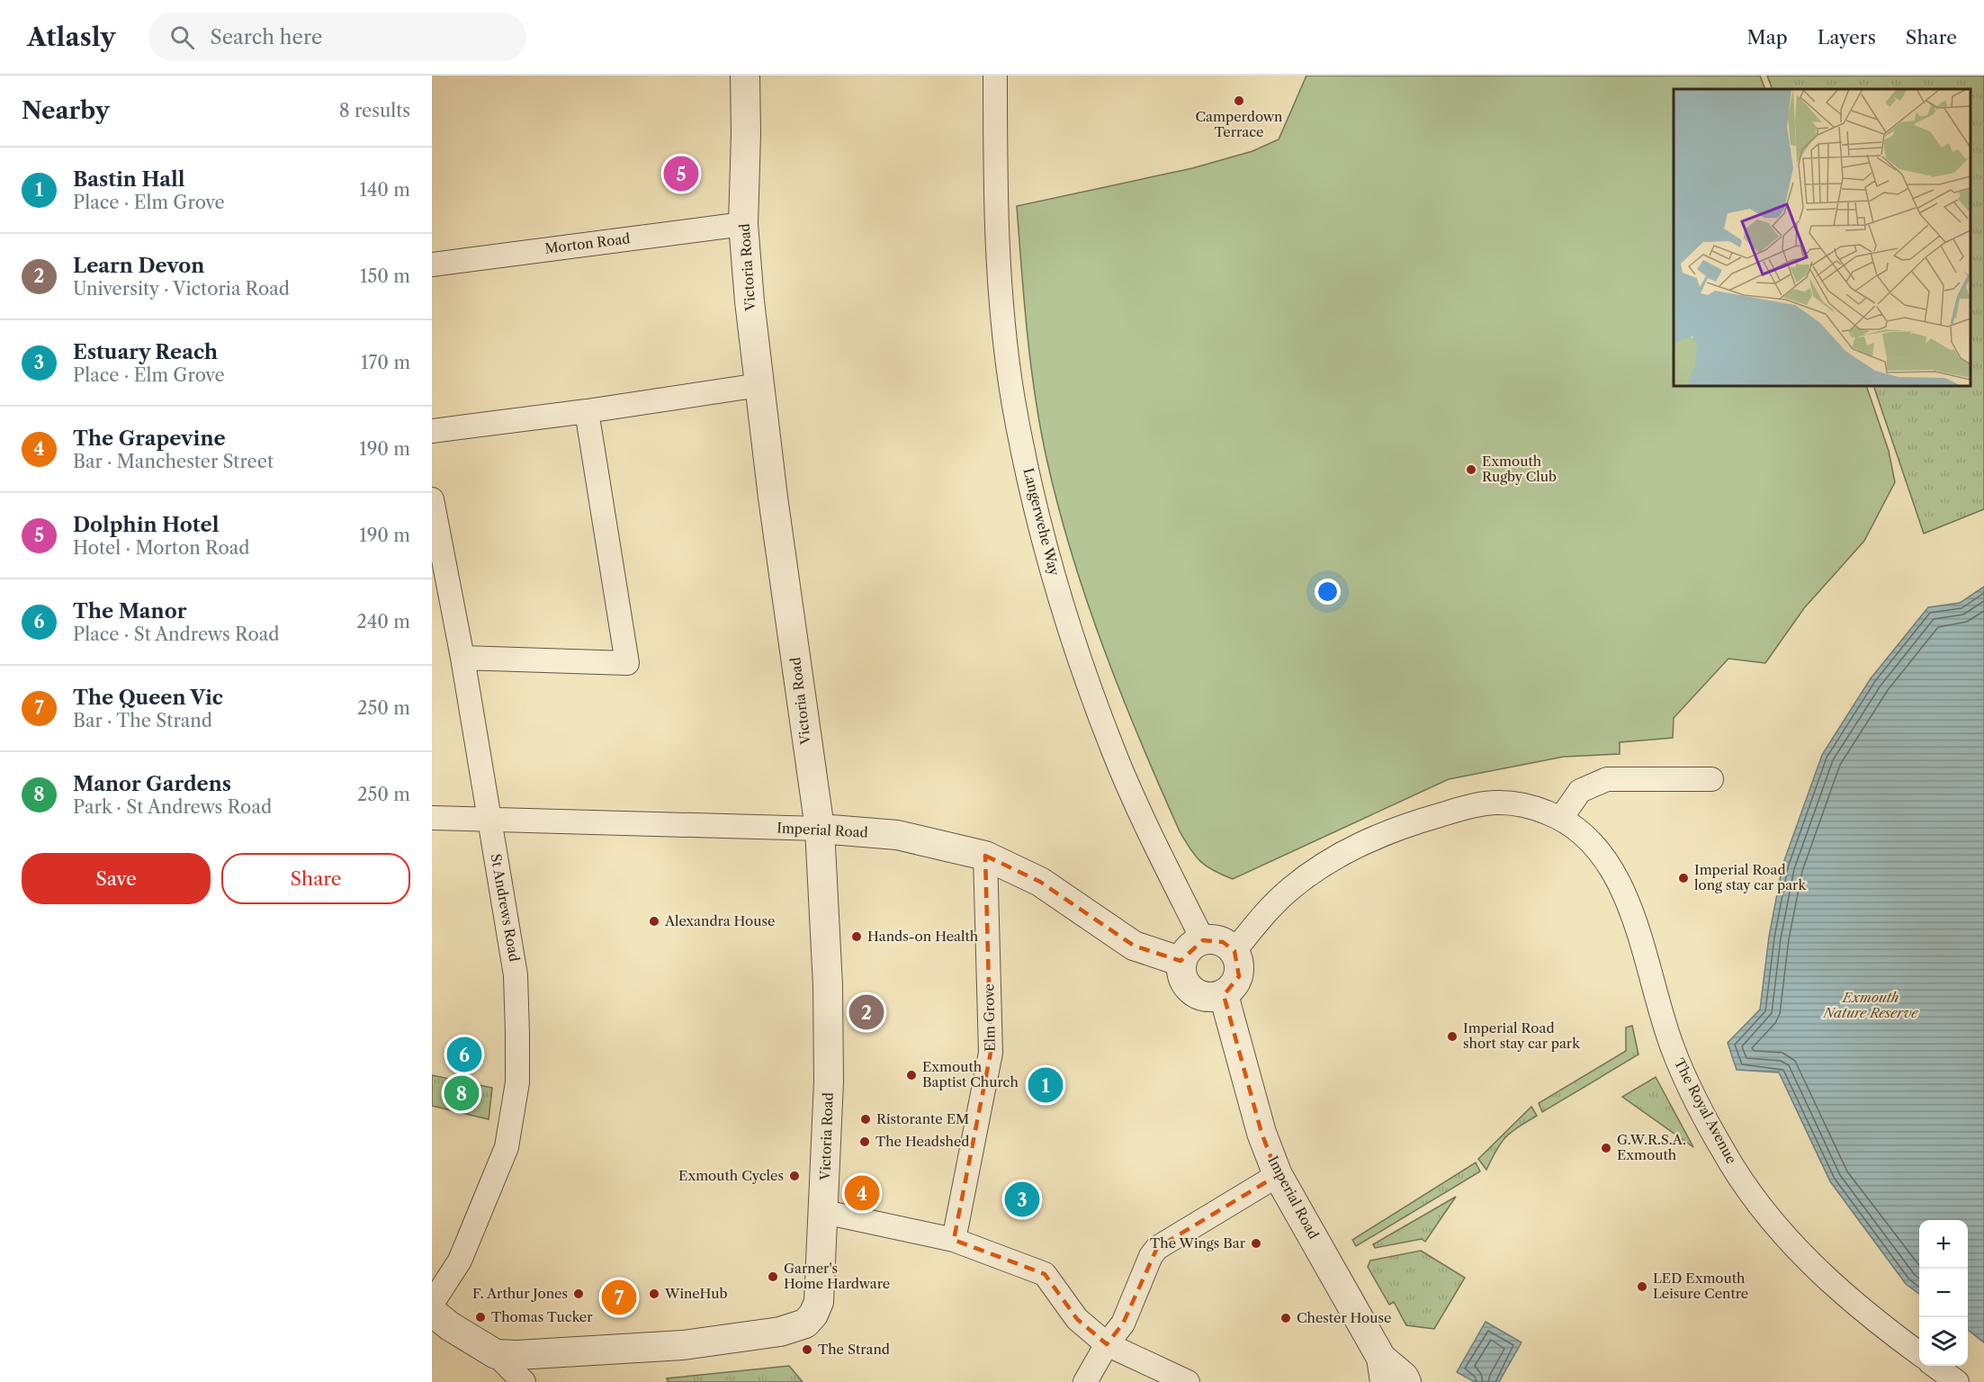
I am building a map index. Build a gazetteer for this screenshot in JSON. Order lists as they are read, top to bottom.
{
  "streets": {
    "street": [
      "Morton Road",
      "Victoria Road",
      "Langerwehe Way",
      "Imperial Road",
      "St Andrews Road",
      "Elm Grove",
      "The Royal Avenue"
    ]
  },
  "crossings": [
    ["Morton Road", "Victoria Road"],
    ["Victoria Road", "Imperial Road"],
    ["Langerwehe Way", "Imperial Road"],
    ["Langerwehe Way", "The Royal Avenue"],
    ["Imperial Road", "St Andrews Road"],
    ["Imperial Road", "Elm Grove"],
    ["Imperial Road", "The Royal Avenue"]
  ],
  "parks": ["Exmouth Nature Reserve"],
  "places": [
    "Camperdown Terrace",
    "Exmouth Rugby Club",
    "Imperial Road long stay car park",
    "Alexandra House",
    "Hands-on Health",
    "Imperial Road short stay car park",
    "Exmouth Baptist Church",
    "Ristorante EM",
    "The Headshed",
    "G.W.R.S.A. Exmouth",
    "Exmouth Cycles",
    "The Wings Bar",
    "Garner's Home Hardware",
    "LED Exmouth Leisure Centre",
    "F. Arthur Jones",
    "WineHub",
    "Thomas Tucker",
    "Chester House",
    "The Strand"
  ],
  "page": {
    "header": "Atlasly",
    "search": "Search here",
    "nav": ["Map", "Layers", "Share"],
    "heading": ["Nearby", "8 results"],
    "list": [
      {
        "mark": "1",
        "name": "Bastin Hall",
        "note": "Place · Elm Grove",
        "value": "140 m"
      },
      {
        "mark": "2",
        "name": "Learn Devon",
        "note": "University · Victoria Road",
        "value": "150 m"
      },
      {
        "mark": "3",
        "name": "Estuary Reach",
        "note": "Place · Elm Grove",
        "value": "170 m"
      },
      {
        "mark": "4",
        "name": "The Grapevine",
        "note": "Bar · Manchester Street",
        "value": "190 m"
      },
      {
        "mark": "5",
        "name": "Dolphin Hotel",
        "note": "Hotel · Morton Road",
        "value": "190 m"
      },
      {
        "mark": "6",
        "name": "The Manor",
        "note": "Place · St Andrews Road",
        "value": "240 m"
      },
      {
        "mark": "7",
        "name": "The Queen Vic",
        "note": "Bar · The Strand",
        "value": "250 m"
      },
      {
        "mark": "8",
        "name": "Manor Gardens",
        "note": "Park · St Andrews Road",
        "value": "250 m"
      }
    ],
    "pins": [
      "5",
      "2",
      "6",
      "1",
      "8",
      "4",
      "3",
      "7"
    ],
    "buttons": ["Save", "Share"],
    "map_buttons": ["+", "−"]
  }
}
